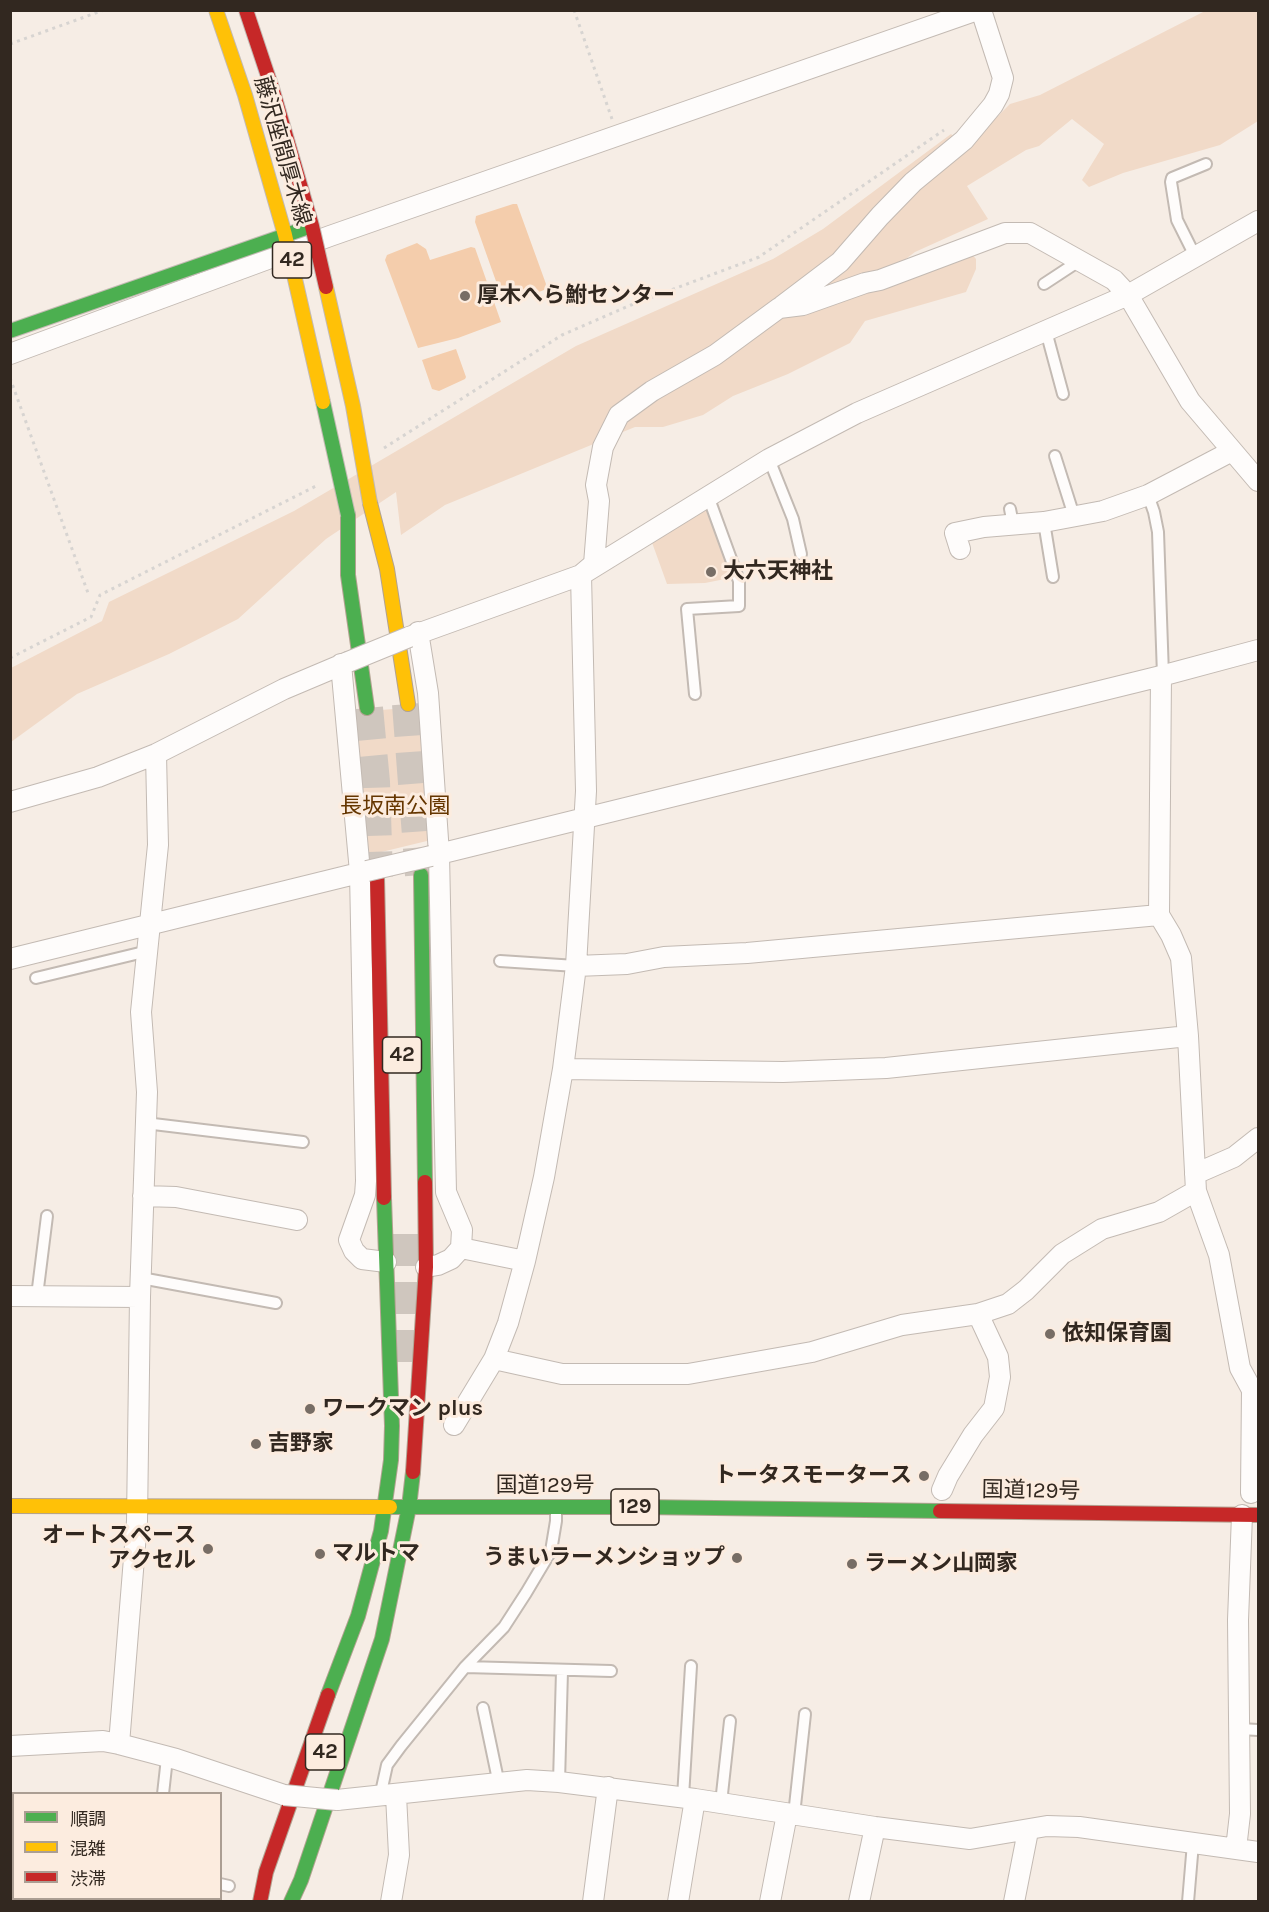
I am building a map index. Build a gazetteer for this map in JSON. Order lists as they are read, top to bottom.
{
  "streets": {
    "main road": [
      "藤沢座間厚木線",
      "42",
      "国道129号",
      "129"
    ]
  },
  "crossings": [
    ["藤沢座間厚木線", "42"]
  ],
  "parks": ["長坂南公園"],
  "places": [
    "厚木へら鮒センター",
    "大六天神社",
    "依知保育園",
    "ワークマン plus",
    "吉野家",
    "トータスモータース",
    "オートスペース アクセル",
    "マルトマ",
    "うまいラーメンショップ",
    "ラーメン山岡家"
  ],
  "legend": ["順調", "混雑", "渋滞"]
}
